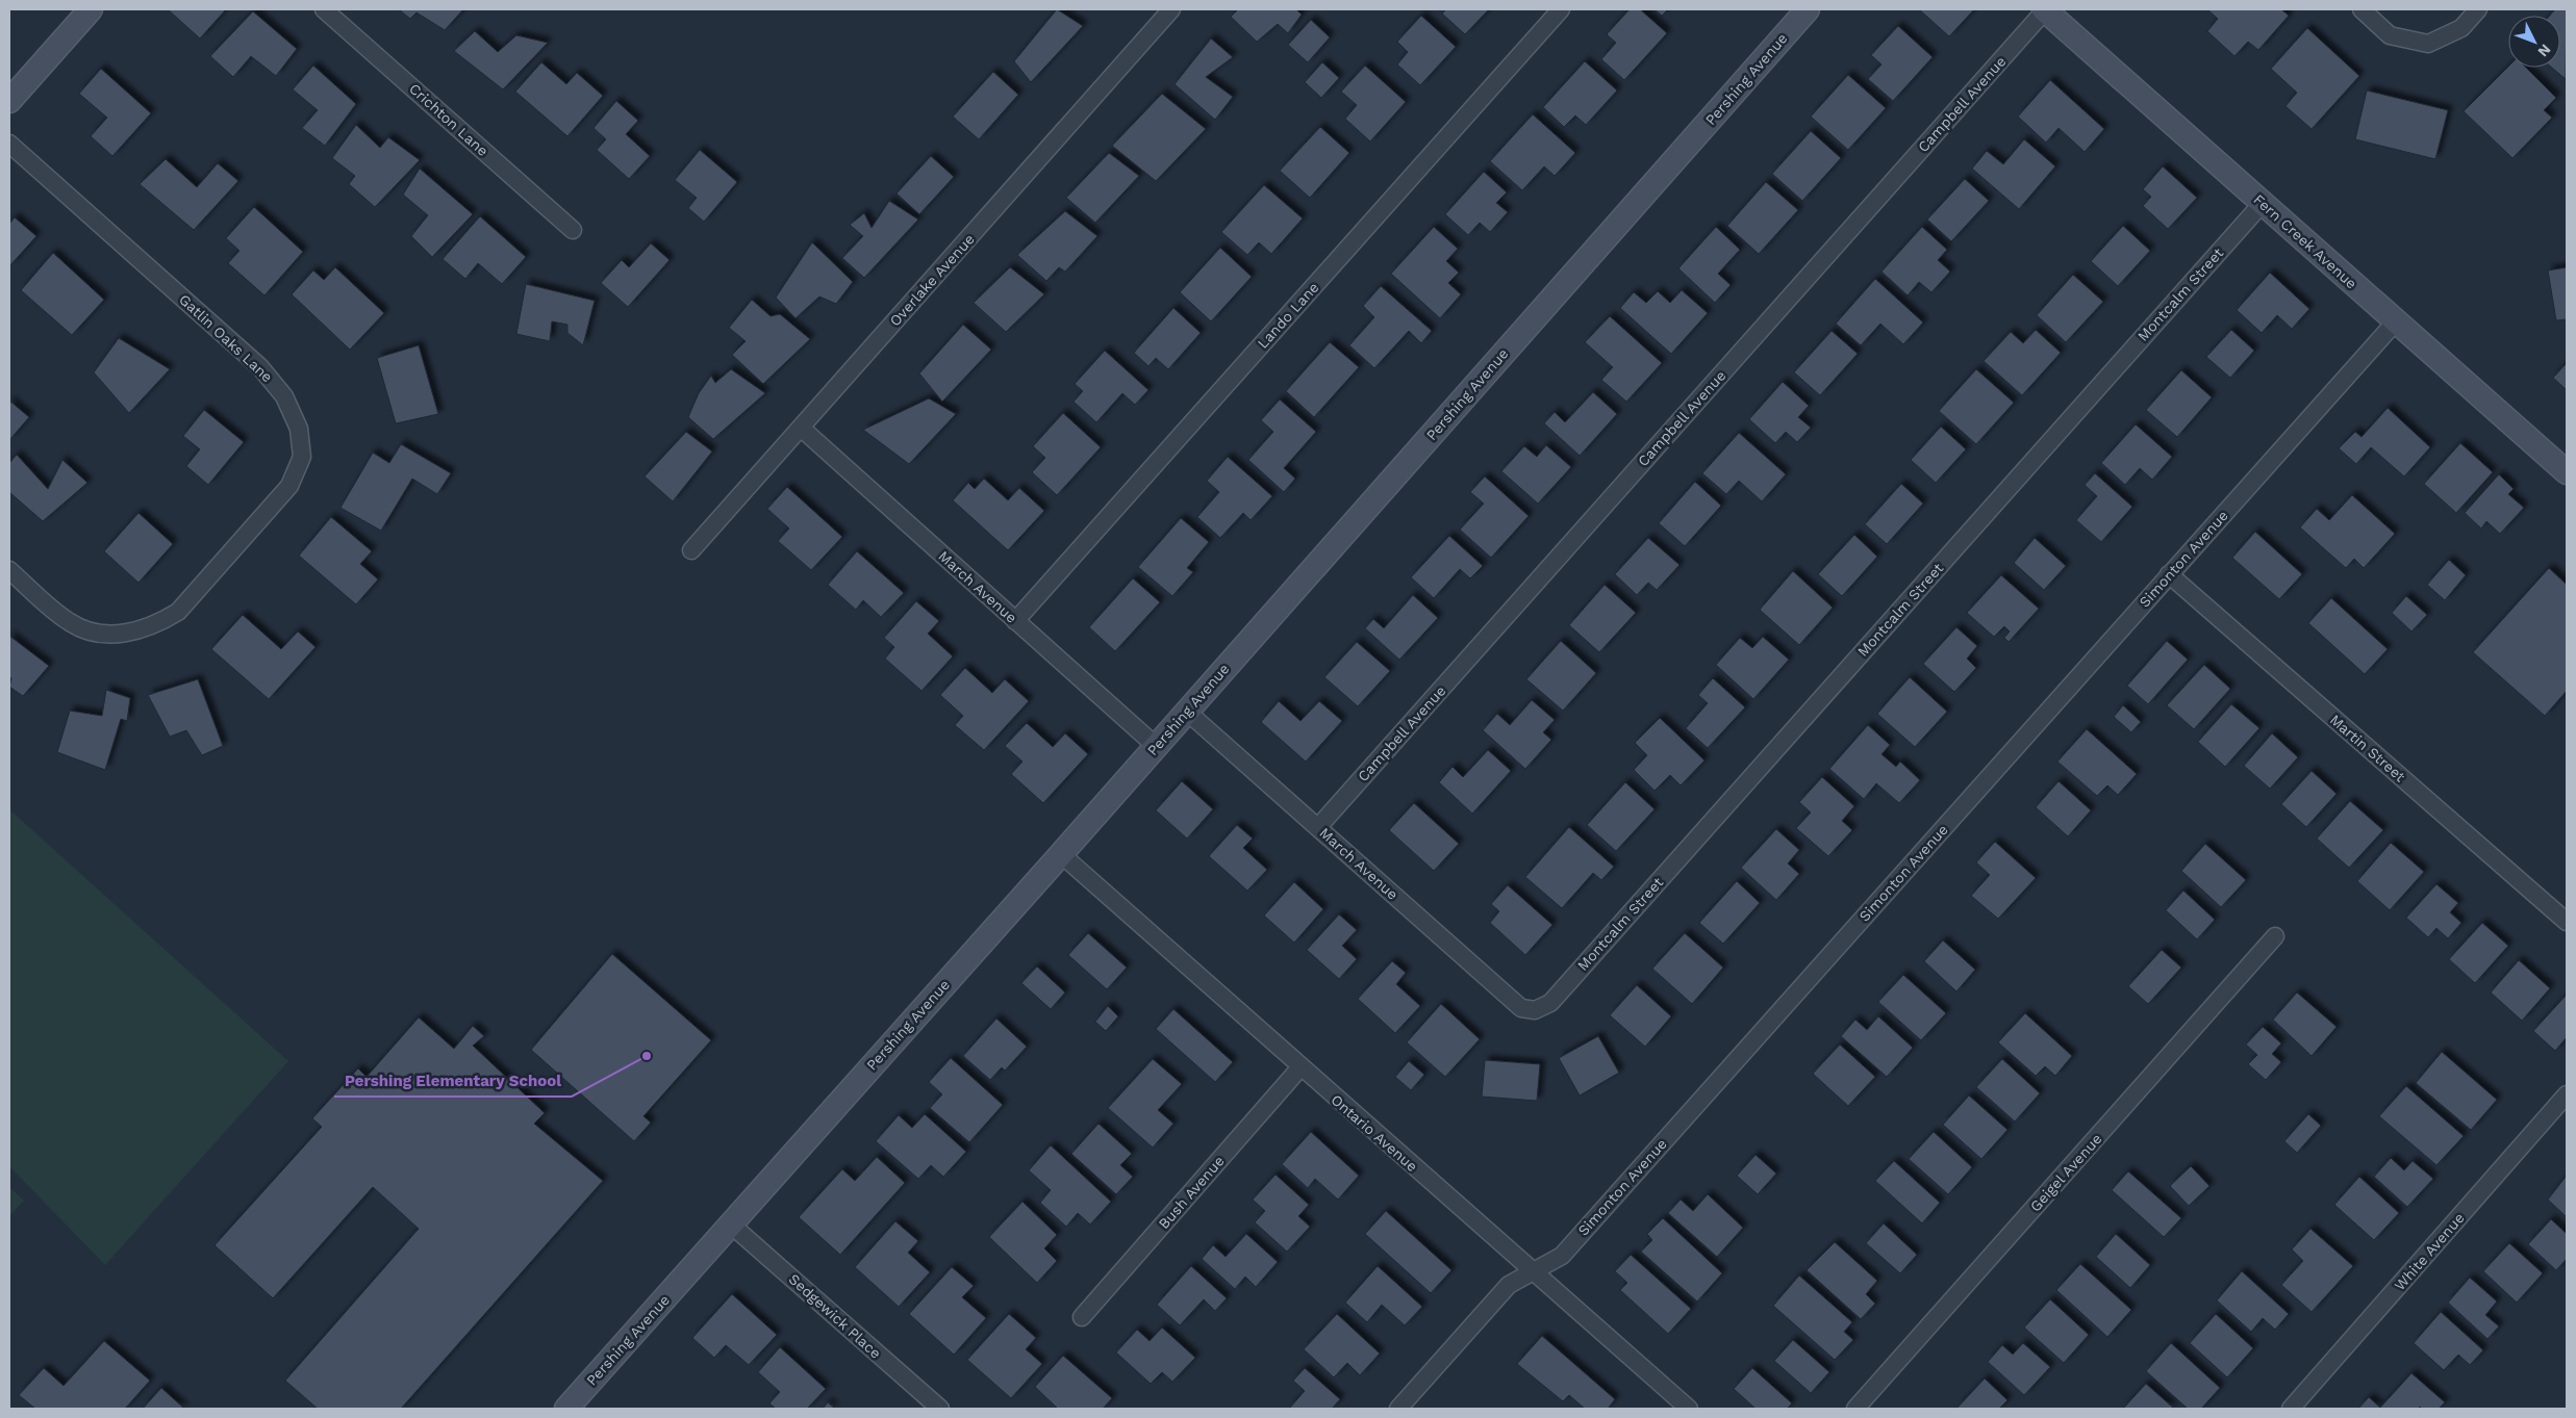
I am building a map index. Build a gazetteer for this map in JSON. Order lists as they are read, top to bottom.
{
  "streets": {
    "street": [
      "Pershing Avenue",
      "Campbell Avenue",
      "Crichton Lane",
      "Fern Creek Avenue",
      "Overlake Avenue",
      "Montcalm Street",
      "Lando Lane",
      "Gatlin Oaks Lane",
      "Simonton Avenue",
      "March Avenue",
      "Martin Street",
      "Ontario Avenue",
      "Geigel Avenue",
      "Bush Avenue",
      "White Avenue",
      "Sedgewick Place"
    ]
  },
  "crossings": [
    ["Pershing Avenue", "March Avenue"],
    ["Pershing Avenue", "Ontario Avenue"],
    ["Pershing Avenue", "Sedgewick Place"],
    ["Campbell Avenue", "Fern Creek Avenue"],
    ["Campbell Avenue", "March Avenue"],
    ["Fern Creek Avenue", "Montcalm Street"],
    ["Fern Creek Avenue", "Simonton Avenue"],
    ["Overlake Avenue", "March Avenue"],
    ["Montcalm Street", "March Avenue"],
    ["Lando Lane", "March Avenue"],
    ["Simonton Avenue", "Martin Street"],
    ["Simonton Avenue", "Ontario Avenue"],
    ["Ontario Avenue", "Bush Avenue"]
  ],
  "places": ["Pershing Elementary School"],
  "north": "bottom right"
}
